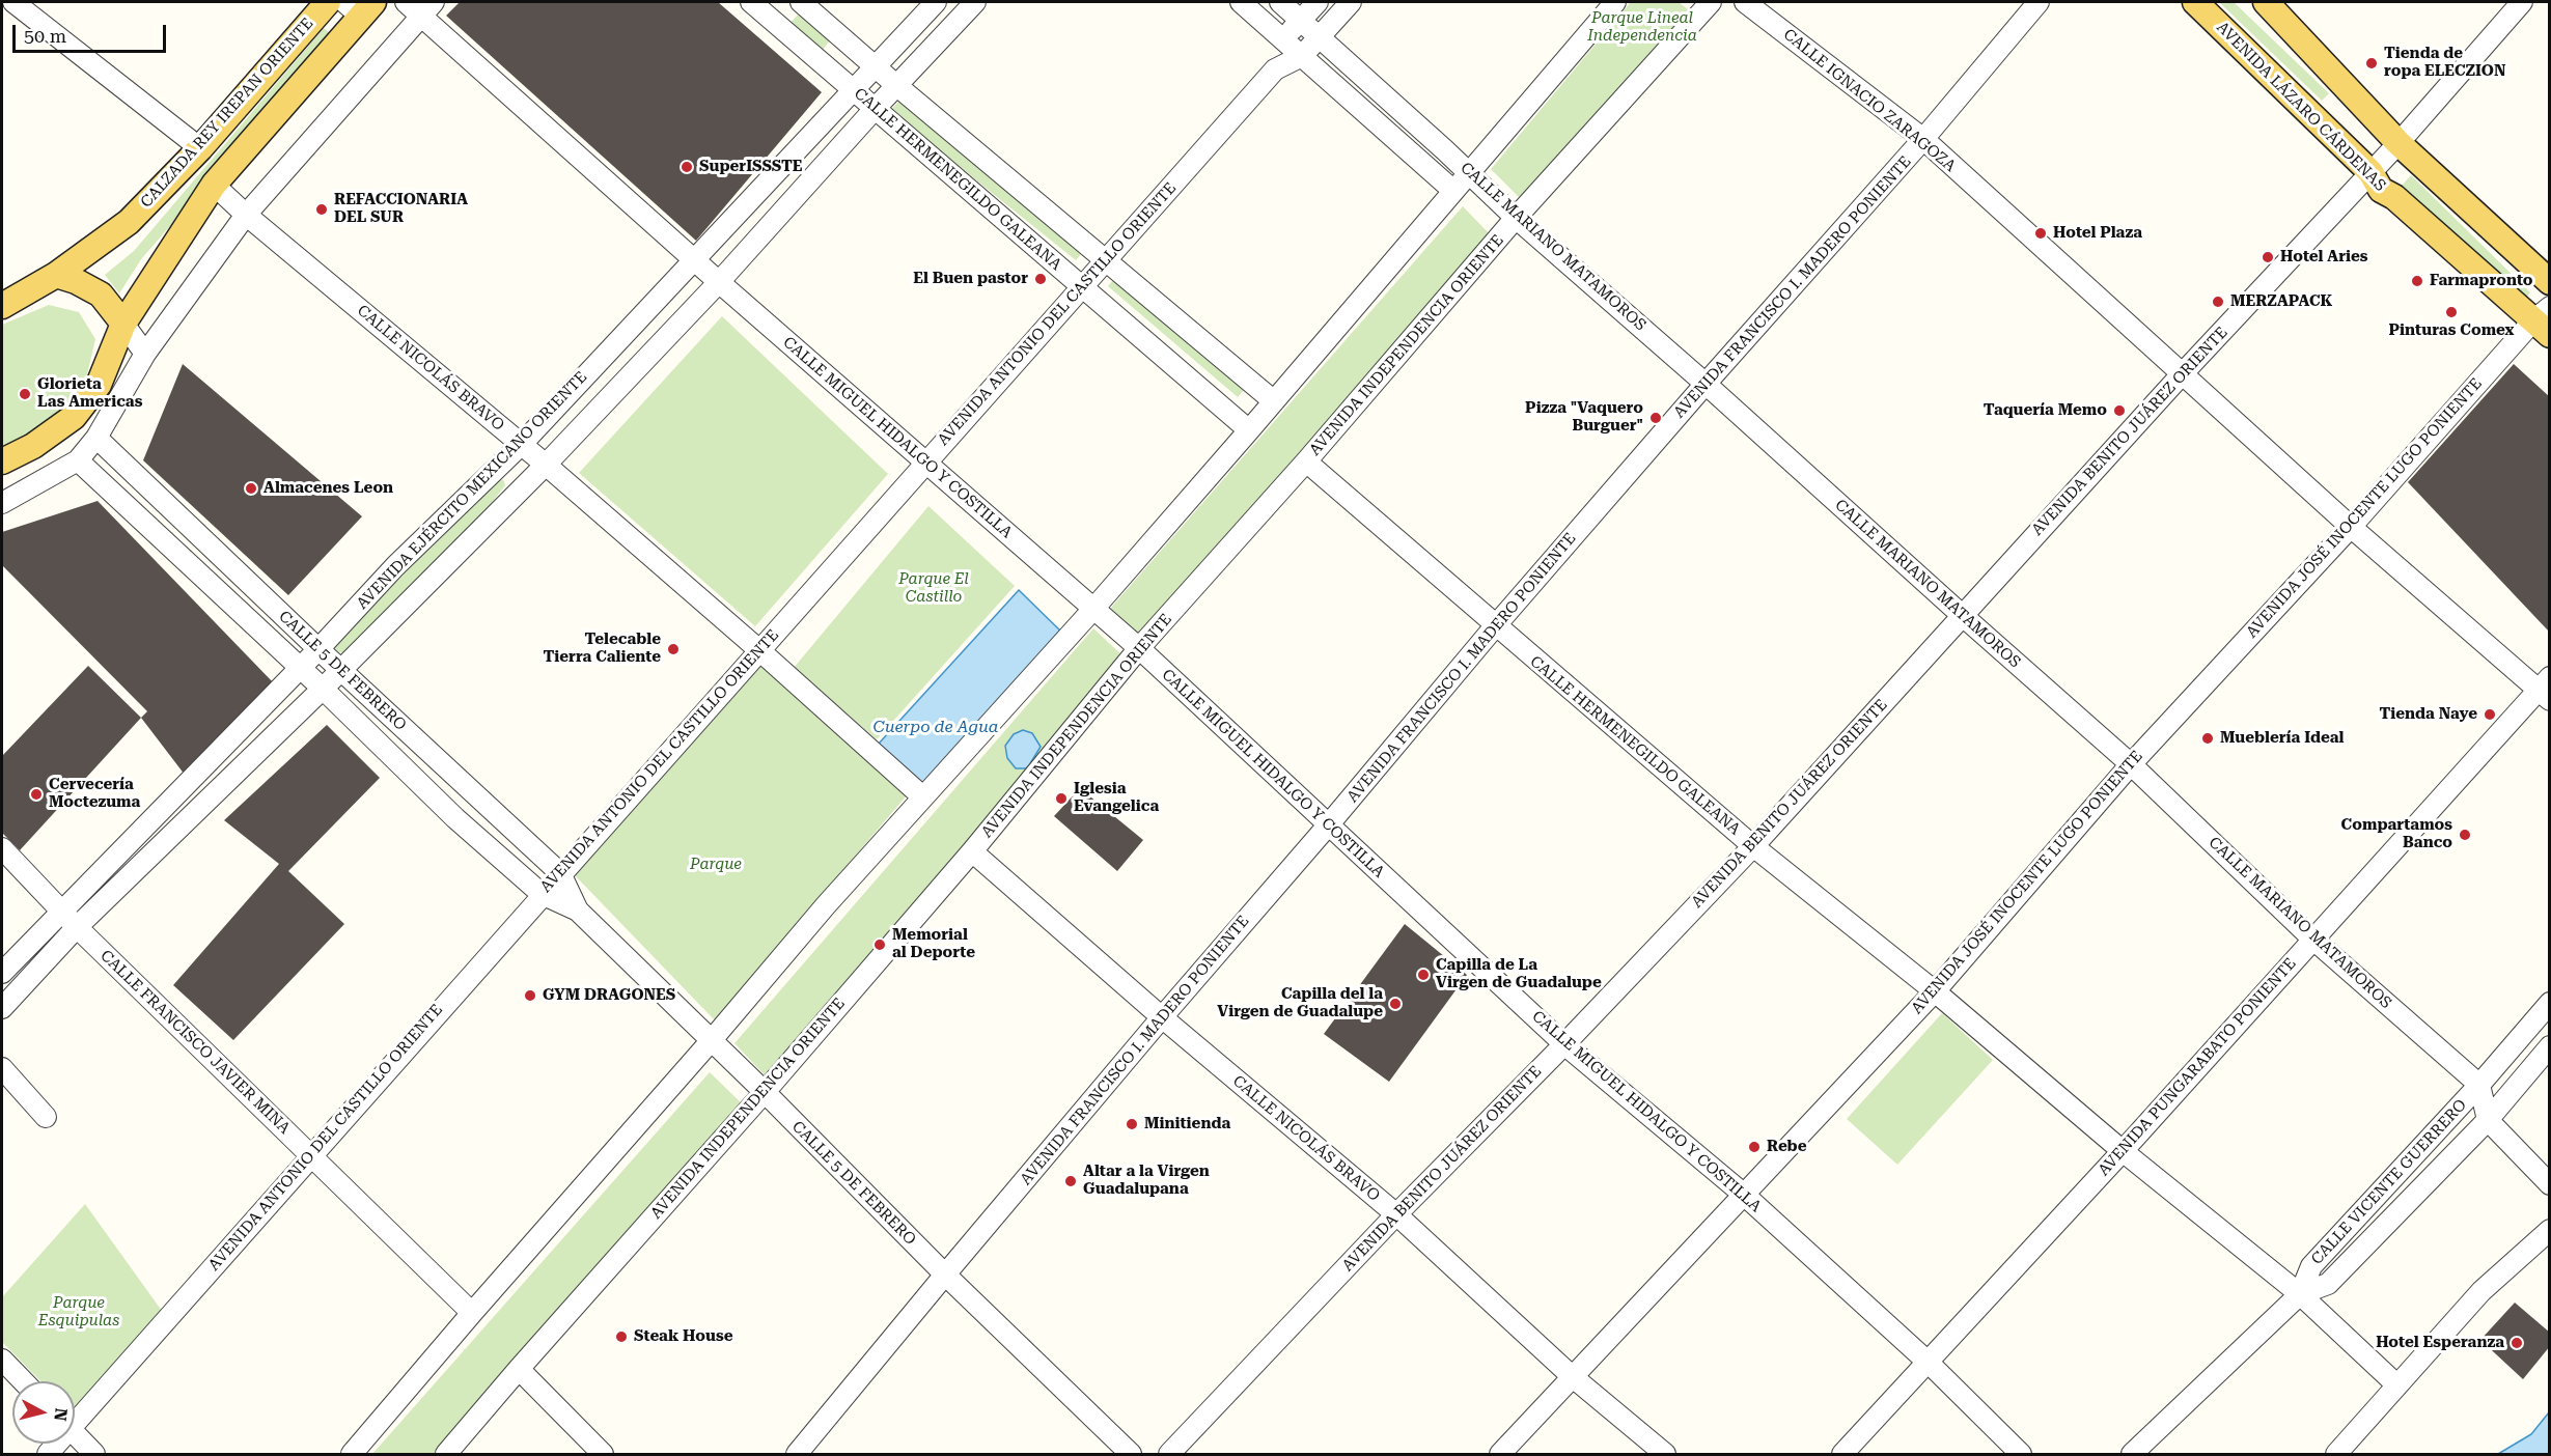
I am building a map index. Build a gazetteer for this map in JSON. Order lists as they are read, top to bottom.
{
  "streets": {
    "main road": ["AVENIDA LÁZARO CÁRDENAS", "CALZADA REY IREPAN ORIENTE"],
    "street": [
      "CALLE IGNACIO ZARAGOZA",
      "CALLE HERMENEGILDO GALEANA",
      "CALLE MARIANO MATAMOROS",
      "AVENIDA FRANCISCO I. MADERO PONIENTE",
      "AVENIDA ANTONIO DEL CASTILLO ORIENTE",
      "AVENIDA INDEPENDENCIA ORIENTE",
      "CALLE NICOLÁS BRAVO",
      "AVENIDA BENITO JUÁREZ ORIENTE",
      "CALLE MIGUEL HIDALGO Y COSTILLA",
      "AVENIDA EJÉRCITO MEXICANO ORIENTE",
      "AVENIDA JOSÉ INOCENTE LUGO PONIENTE",
      "CALLE 5 DE FEBRERO",
      "CALLE FRANCISCO JAVIER MINA",
      "AVENIDA PUNGARABATO PONIENTE",
      "CALLE VICENTE GUERRERO"
    ]
  },
  "crossings": [
    ["CALLE IGNACIO ZARAGOZA", "AVENIDA FRANCISCO I. MADERO PONIENTE"],
    ["CALLE IGNACIO ZARAGOZA", "AVENIDA BENITO JUÁREZ ORIENTE"],
    ["CALLE IGNACIO ZARAGOZA", "AVENIDA JOSÉ INOCENTE LUGO PONIENTE"],
    ["CALLE IGNACIO ZARAGOZA", "AVENIDA PUNGARABATO PONIENTE"],
    ["AVENIDA LÁZARO CÁRDENAS", "AVENIDA BENITO JUÁREZ ORIENTE"],
    ["AVENIDA LÁZARO CÁRDENAS", "AVENIDA JOSÉ INOCENTE LUGO PONIENTE"],
    ["CALLE HERMENEGILDO GALEANA", "AVENIDA FRANCISCO I. MADERO PONIENTE"],
    ["CALLE HERMENEGILDO GALEANA", "AVENIDA ANTONIO DEL CASTILLO ORIENTE"],
    ["CALLE HERMENEGILDO GALEANA", "AVENIDA INDEPENDENCIA ORIENTE"],
    ["CALLE HERMENEGILDO GALEANA", "AVENIDA BENITO JUÁREZ ORIENTE"],
    ["CALLE HERMENEGILDO GALEANA", "AVENIDA EJÉRCITO MEXICANO ORIENTE"],
    ["CALLE HERMENEGILDO GALEANA", "AVENIDA JOSÉ INOCENTE LUGO PONIENTE"],
    ["CALLE HERMENEGILDO GALEANA", "AVENIDA PUNGARABATO PONIENTE"],
    ["CALLE HERMENEGILDO GALEANA", "CALLE VICENTE GUERRERO"],
    ["CALLE MARIANO MATAMOROS", "AVENIDA FRANCISCO I. MADERO PONIENTE"],
    ["CALLE MARIANO MATAMOROS", "AVENIDA ANTONIO DEL CASTILLO ORIENTE"],
    ["CALLE MARIANO MATAMOROS", "AVENIDA INDEPENDENCIA ORIENTE"],
    ["CALLE MARIANO MATAMOROS", "AVENIDA BENITO JUÁREZ ORIENTE"],
    ["CALLE MARIANO MATAMOROS", "AVENIDA JOSÉ INOCENTE LUGO PONIENTE"],
    ["CALLE MARIANO MATAMOROS", "AVENIDA PUNGARABATO PONIENTE"],
    ["CALLE MARIANO MATAMOROS", "CALLE VICENTE GUERRERO"],
    ["AVENIDA FRANCISCO I. MADERO PONIENTE", "CALLE NICOLÁS BRAVO"],
    ["AVENIDA FRANCISCO I. MADERO PONIENTE", "CALLE MIGUEL HIDALGO Y COSTILLA"],
    ["AVENIDA FRANCISCO I. MADERO PONIENTE", "CALLE 5 DE FEBRERO"],
    ["AVENIDA ANTONIO DEL CASTILLO ORIENTE", "CALLE NICOLÁS BRAVO"],
    ["AVENIDA ANTONIO DEL CASTILLO ORIENTE", "CALLE MIGUEL HIDALGO Y COSTILLA"],
    ["AVENIDA ANTONIO DEL CASTILLO ORIENTE", "CALLE 5 DE FEBRERO"],
    ["AVENIDA ANTONIO DEL CASTILLO ORIENTE", "CALLE FRANCISCO JAVIER MINA"],
    ["AVENIDA INDEPENDENCIA ORIENTE", "CALLE NICOLÁS BRAVO"],
    ["AVENIDA INDEPENDENCIA ORIENTE", "CALLE MIGUEL HIDALGO Y COSTILLA"],
    ["AVENIDA INDEPENDENCIA ORIENTE", "CALLE 5 DE FEBRERO"],
    ["CALLE NICOLÁS BRAVO", "AVENIDA BENITO JUÁREZ ORIENTE"],
    ["CALLE NICOLÁS BRAVO", "AVENIDA EJÉRCITO MEXICANO ORIENTE"],
    ["CALLE NICOLÁS BRAVO", "AVENIDA JOSÉ INOCENTE LUGO PONIENTE"],
    ["AVENIDA BENITO JUÁREZ ORIENTE", "CALLE MIGUEL HIDALGO Y COSTILLA"],
    ["CALLE MIGUEL HIDALGO Y COSTILLA", "AVENIDA EJÉRCITO MEXICANO ORIENTE"],
    ["CALLE MIGUEL HIDALGO Y COSTILLA", "AVENIDA JOSÉ INOCENTE LUGO PONIENTE"],
    ["CALLE MIGUEL HIDALGO Y COSTILLA", "AVENIDA PUNGARABATO PONIENTE"],
    ["AVENIDA EJÉRCITO MEXICANO ORIENTE", "CALLE 5 DE FEBRERO"],
    ["AVENIDA EJÉRCITO MEXICANO ORIENTE", "CALLE FRANCISCO JAVIER MINA"]
  ],
  "water": ["Cuerpo de Agua"],
  "parks": [
    "Parque Lineal Independencia",
    "Parque El Castillo",
    "Parque",
    "Parque Esquipulas"
  ],
  "places": [
    "Tienda de ropa ELECZION",
    "SuperISSSTE",
    "REFACCIONARIA DEL SUR",
    "Hotel Plaza",
    "Hotel Aries",
    "El Buen pastor",
    "Farmapronto",
    "MERZAPACK",
    "Pinturas Comex",
    "Glorieta Las Americas",
    "Taquería Memo",
    "Pizza \"Vaquero Burguer\"",
    "Almacenes Leon",
    "Telecable Tierra Caliente",
    "Tienda Naye",
    "Mueblería Ideal",
    "Cervecería Moctezuma",
    "Iglesia Evangelica",
    "Compartamos Banco",
    "Memorial al Deporte",
    "Capilla de La Virgen de Guadalupe",
    "GYM DRAGONES",
    "Capilla del la Virgen de Guadalupe",
    "Minitienda",
    "Rebe",
    "Altar a la Virgen Guadalupana",
    "Steak House",
    "Hotel Esperanza"
  ],
  "scale_bar": "50 m",
  "north": "right"
}
